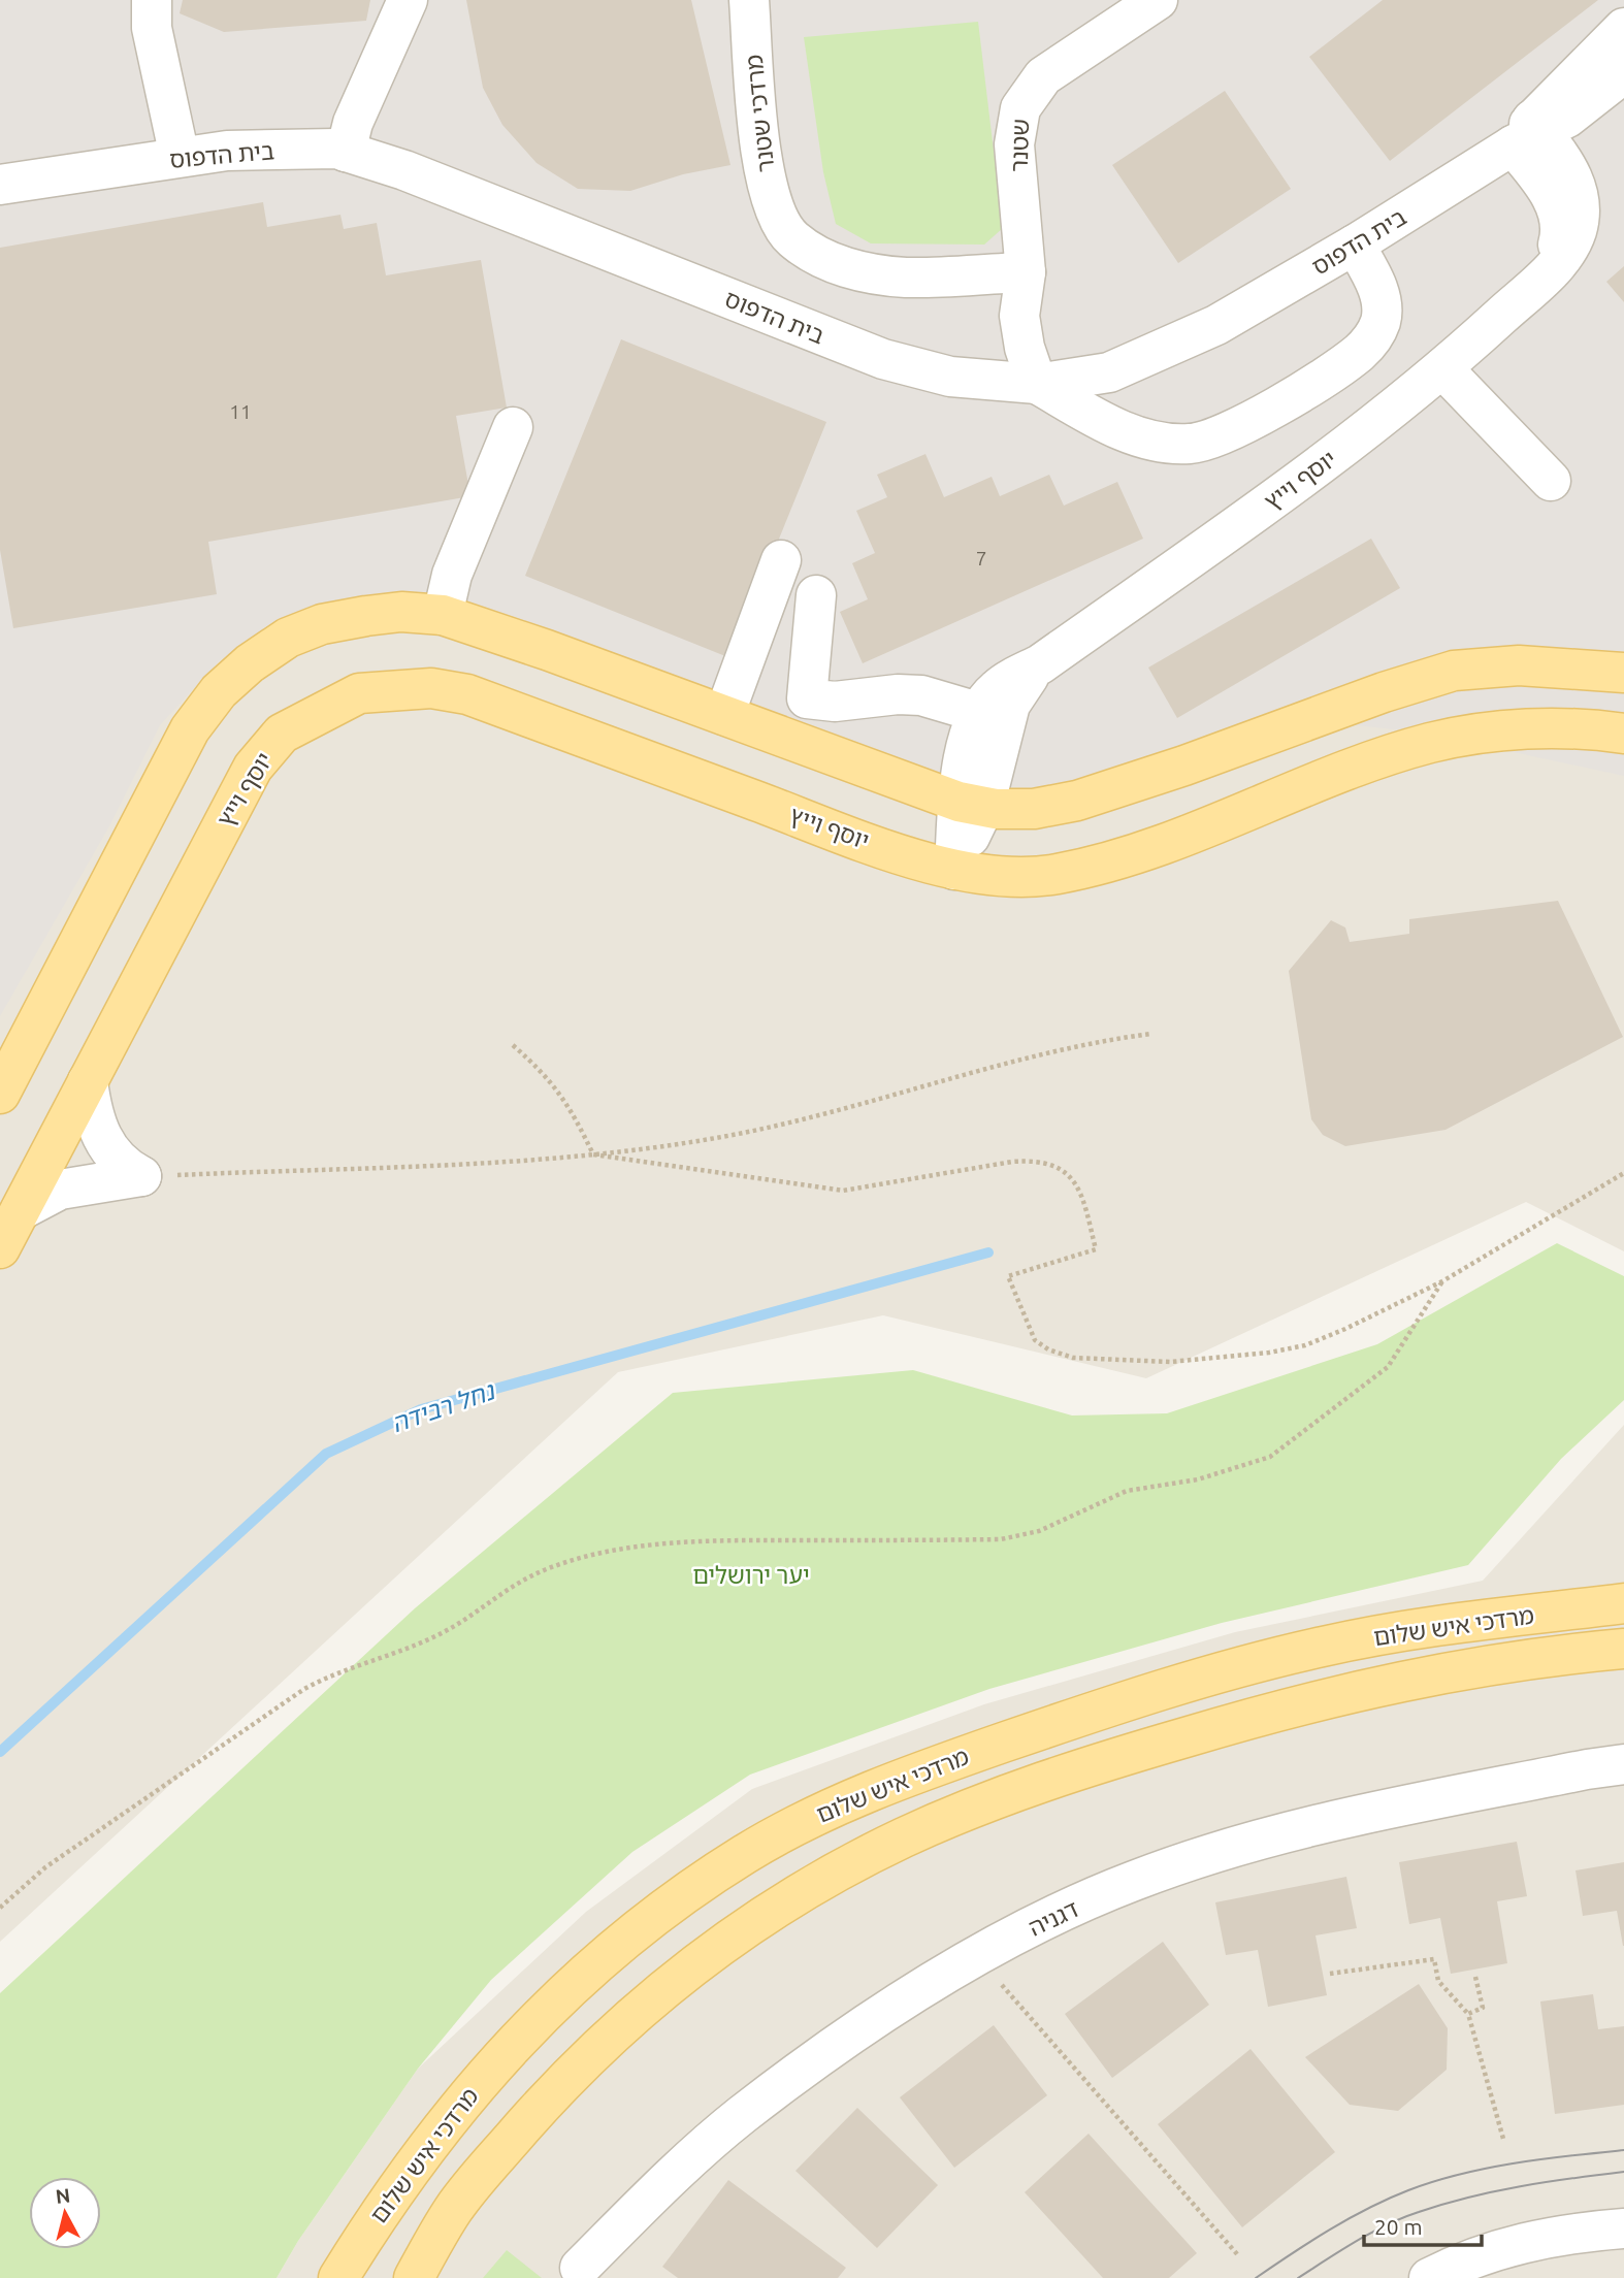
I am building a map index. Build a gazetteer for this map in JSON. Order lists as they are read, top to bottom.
{
  "streets": {
    "main road": ["יוסף וייץ", "מרדכי איש שלום"],
    "street": [
      "מרדכי שטנר",
      "שטנר",
      "בית הדפוס",
      "דגניה"
    ]
  },
  "crossings": [
    ["מרדכי שטנר", "שטנר"],
    ["בית הדפוס", "יוסף וייץ"]
  ],
  "water": ["נחל רבידה"],
  "parks": ["יער ירושלים"],
  "house_numbers": ["11", "7"],
  "scale_bar": "20 m",
  "north": "top"
}
